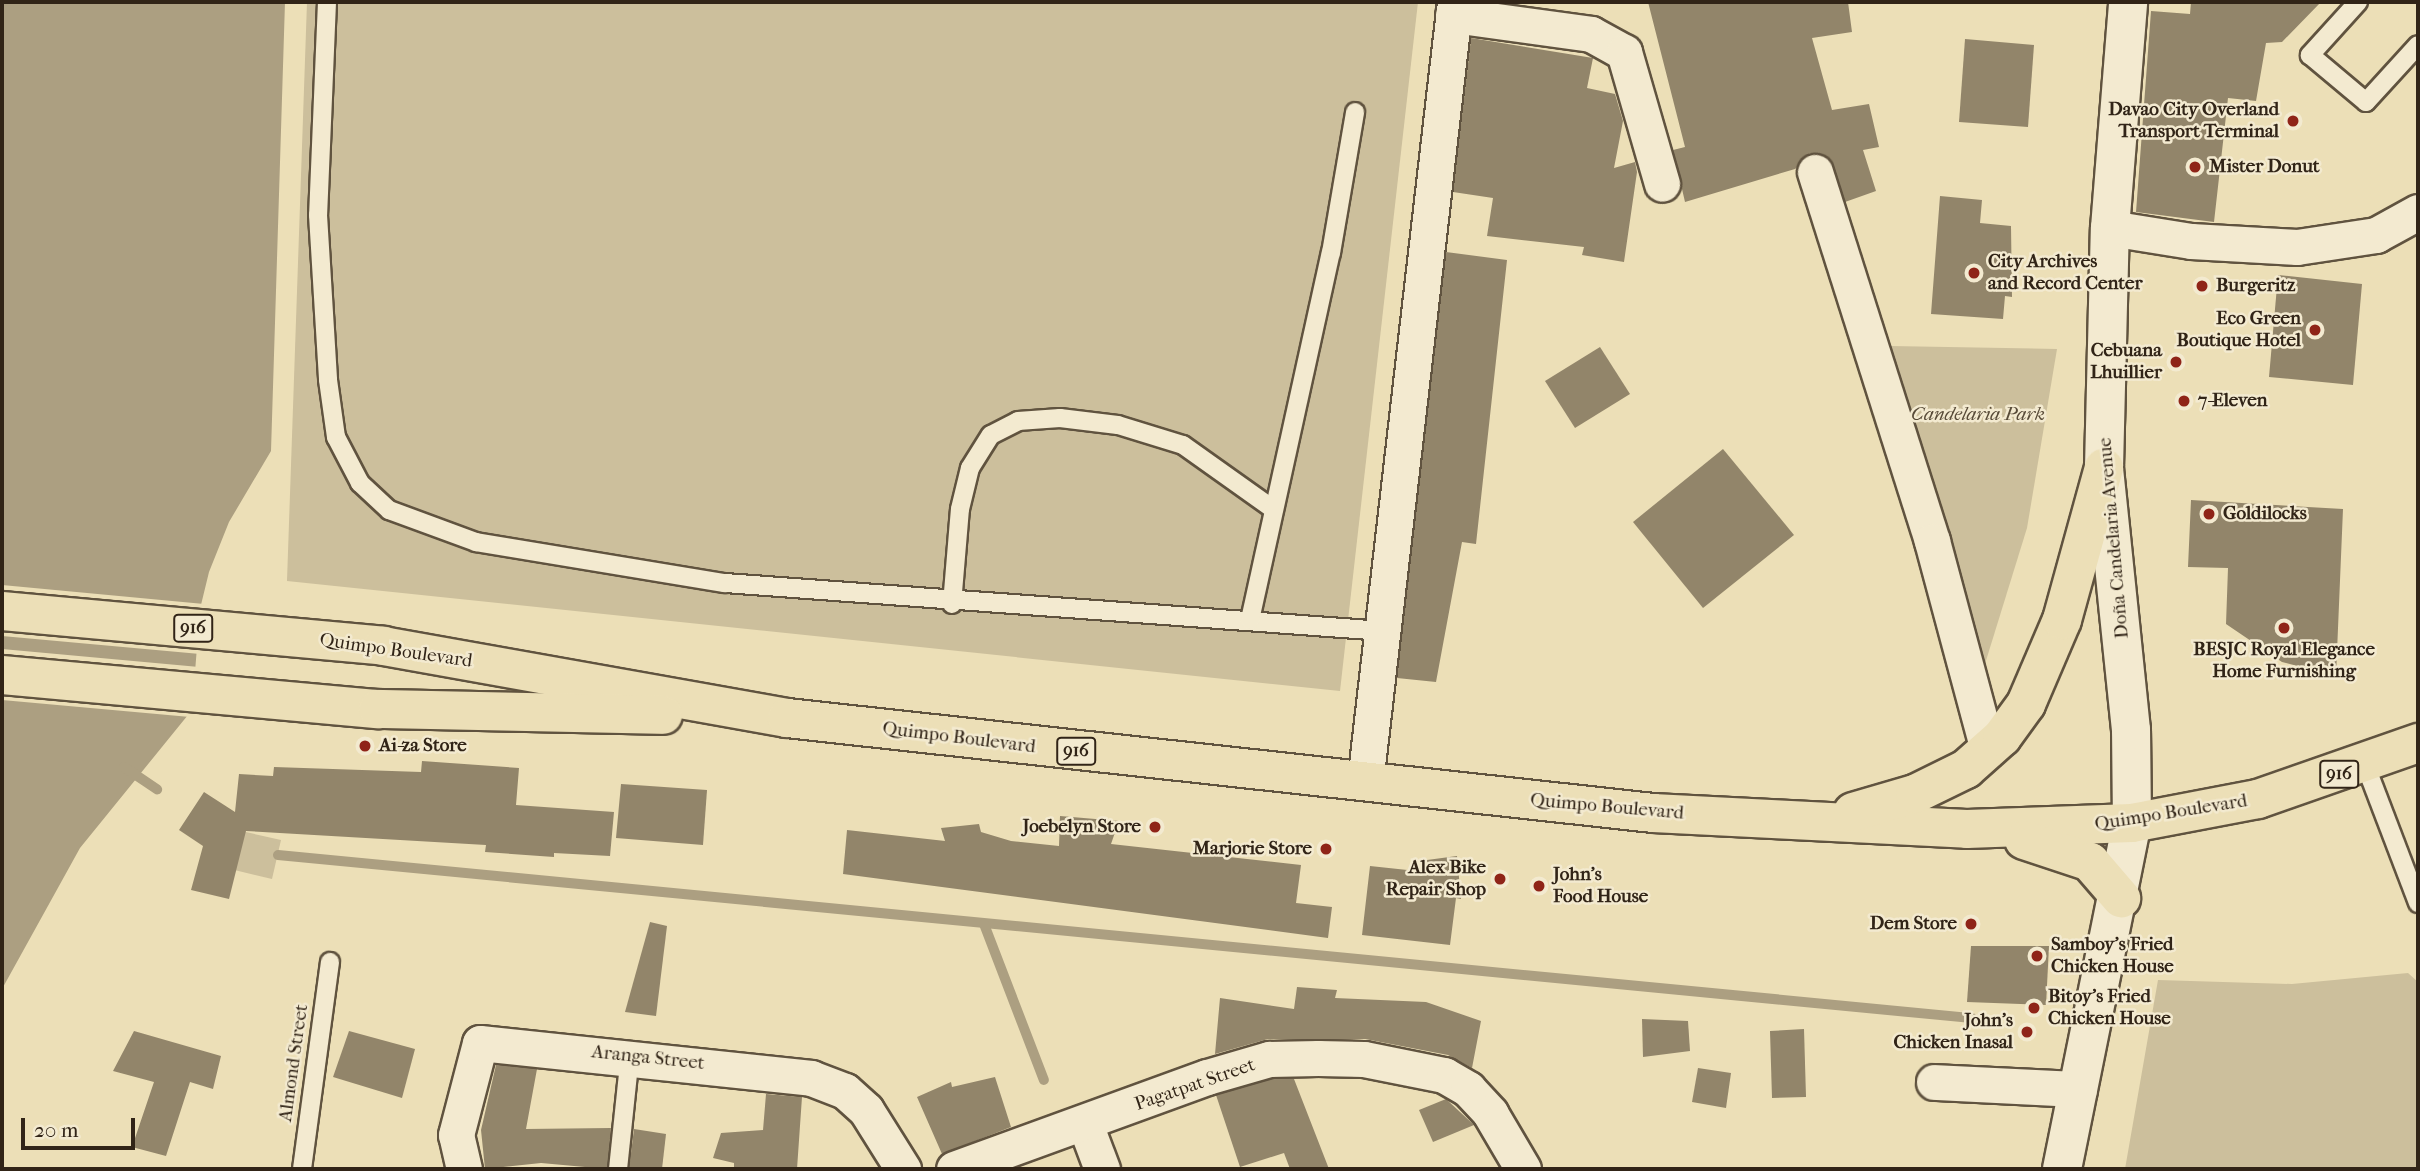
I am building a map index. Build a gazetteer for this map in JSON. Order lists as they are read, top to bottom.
{
  "streets": {
    "main road": ["916", "Quimpo Boulevard"],
    "street": ["Doña Candelaria Avenue", "Aranga Street", "Pagatpat Street"],
    "lane": ["Almond Street"]
  },
  "crossings": [
    ["Doña Candelaria Avenue", "Quimpo Boulevard"]
  ],
  "parks": ["Candelaria Park"],
  "places": [
    "Davao City Overland Transport Terminal",
    "Mister Donut",
    "City Archives and Record Center",
    "Burgeritz",
    "Eco Green Boutique Hotel",
    "Cebuana Lhuillier",
    "7-Eleven",
    "Goldilocks",
    "BESJC Royal Elegance Home Furnishing",
    "Ai-za Store",
    "Joebelyn Store",
    "Marjorie Store",
    "Alex Bike Repair Shop",
    "John's Food House",
    "Dem Store",
    "Samboy's Fried Chicken House",
    "Bitoy's Fried Chicken House",
    "John's Chicken Inasal"
  ],
  "scale_bar": "20 m"
}
